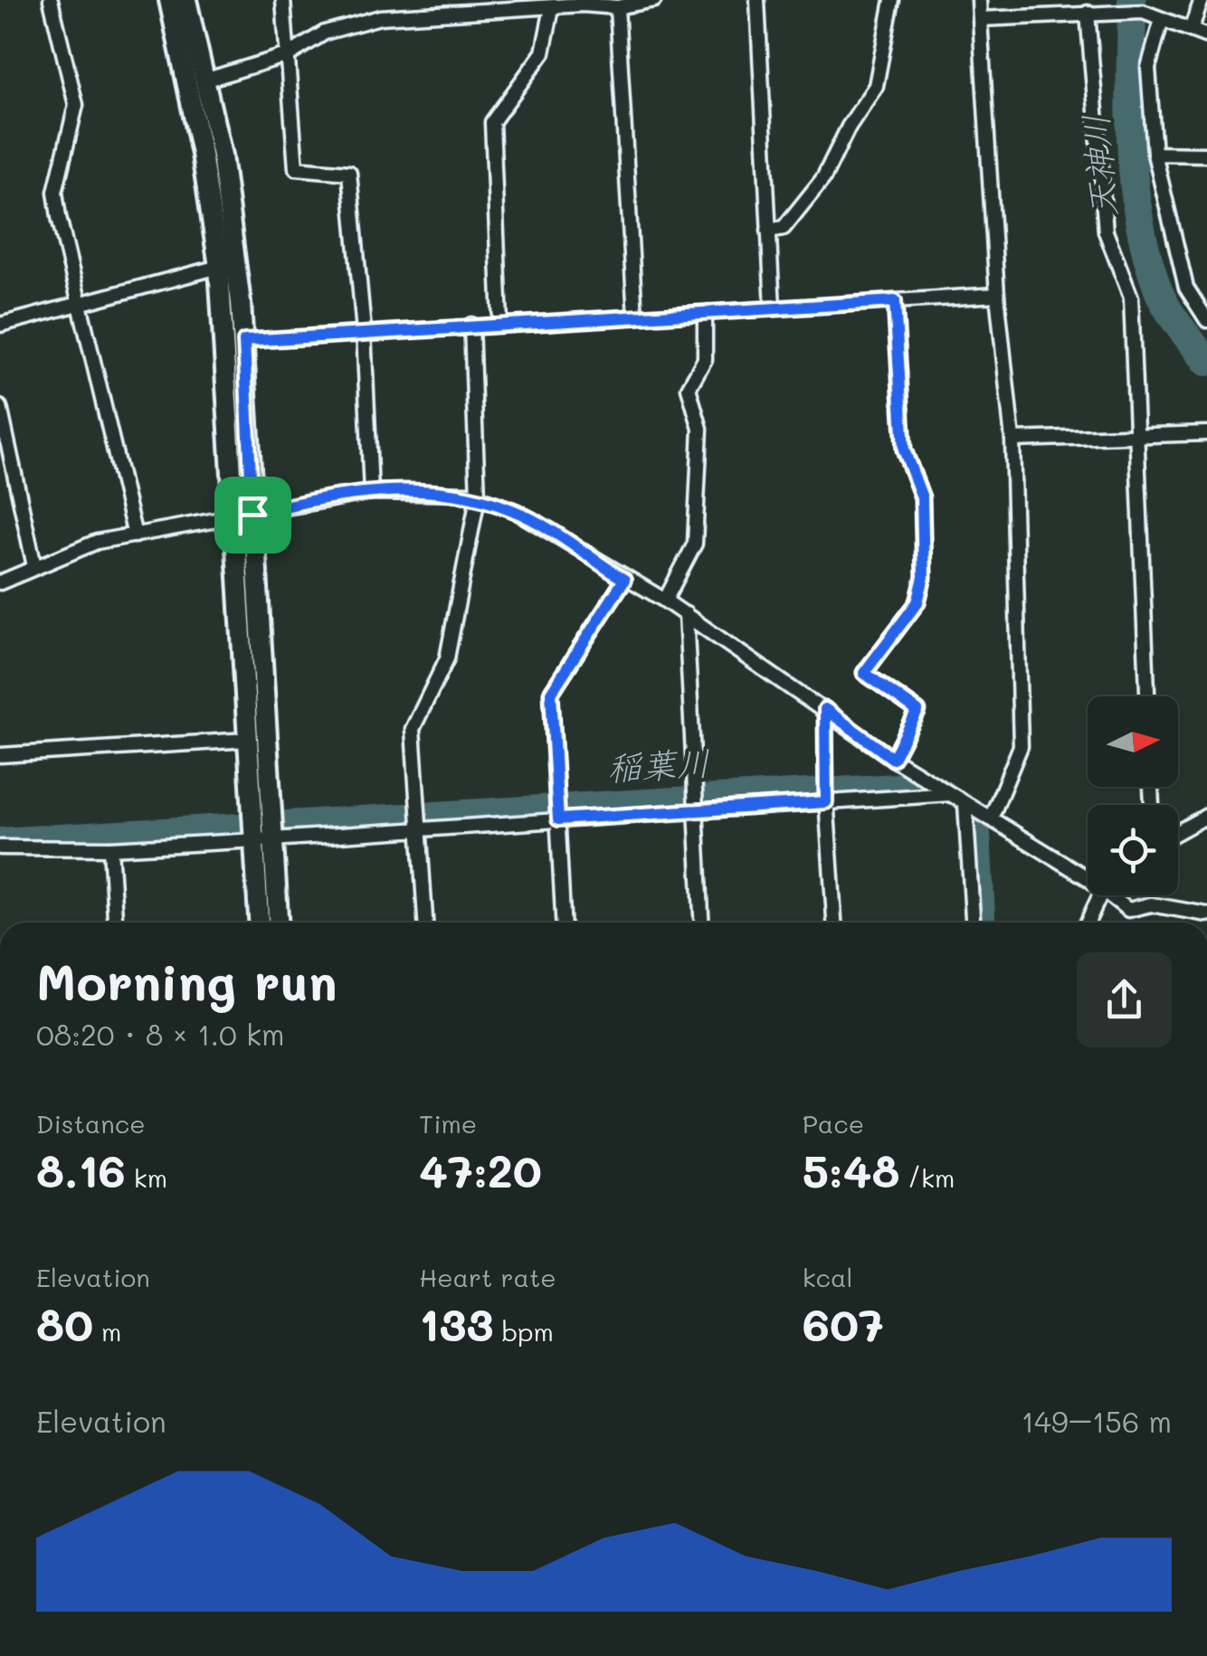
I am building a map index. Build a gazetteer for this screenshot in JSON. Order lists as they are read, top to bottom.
{
  "water": ["天神川", "稲葉川"],
  "north": "right",
  "page": {
    "heading": ["Morning run", "08:20 · 8 × 1.0 km"],
    "stats": [
      ["Distance", "8.16 km"],
      ["Time", "47:20"],
      ["Pace", "5:48 /km"],
      ["Elevation", "80 m"],
      ["Heart rate", "133 bpm"],
      ["kcal", "607"]
    ],
    "chart": ["Elevation", "149–156 m"]
  }
}
